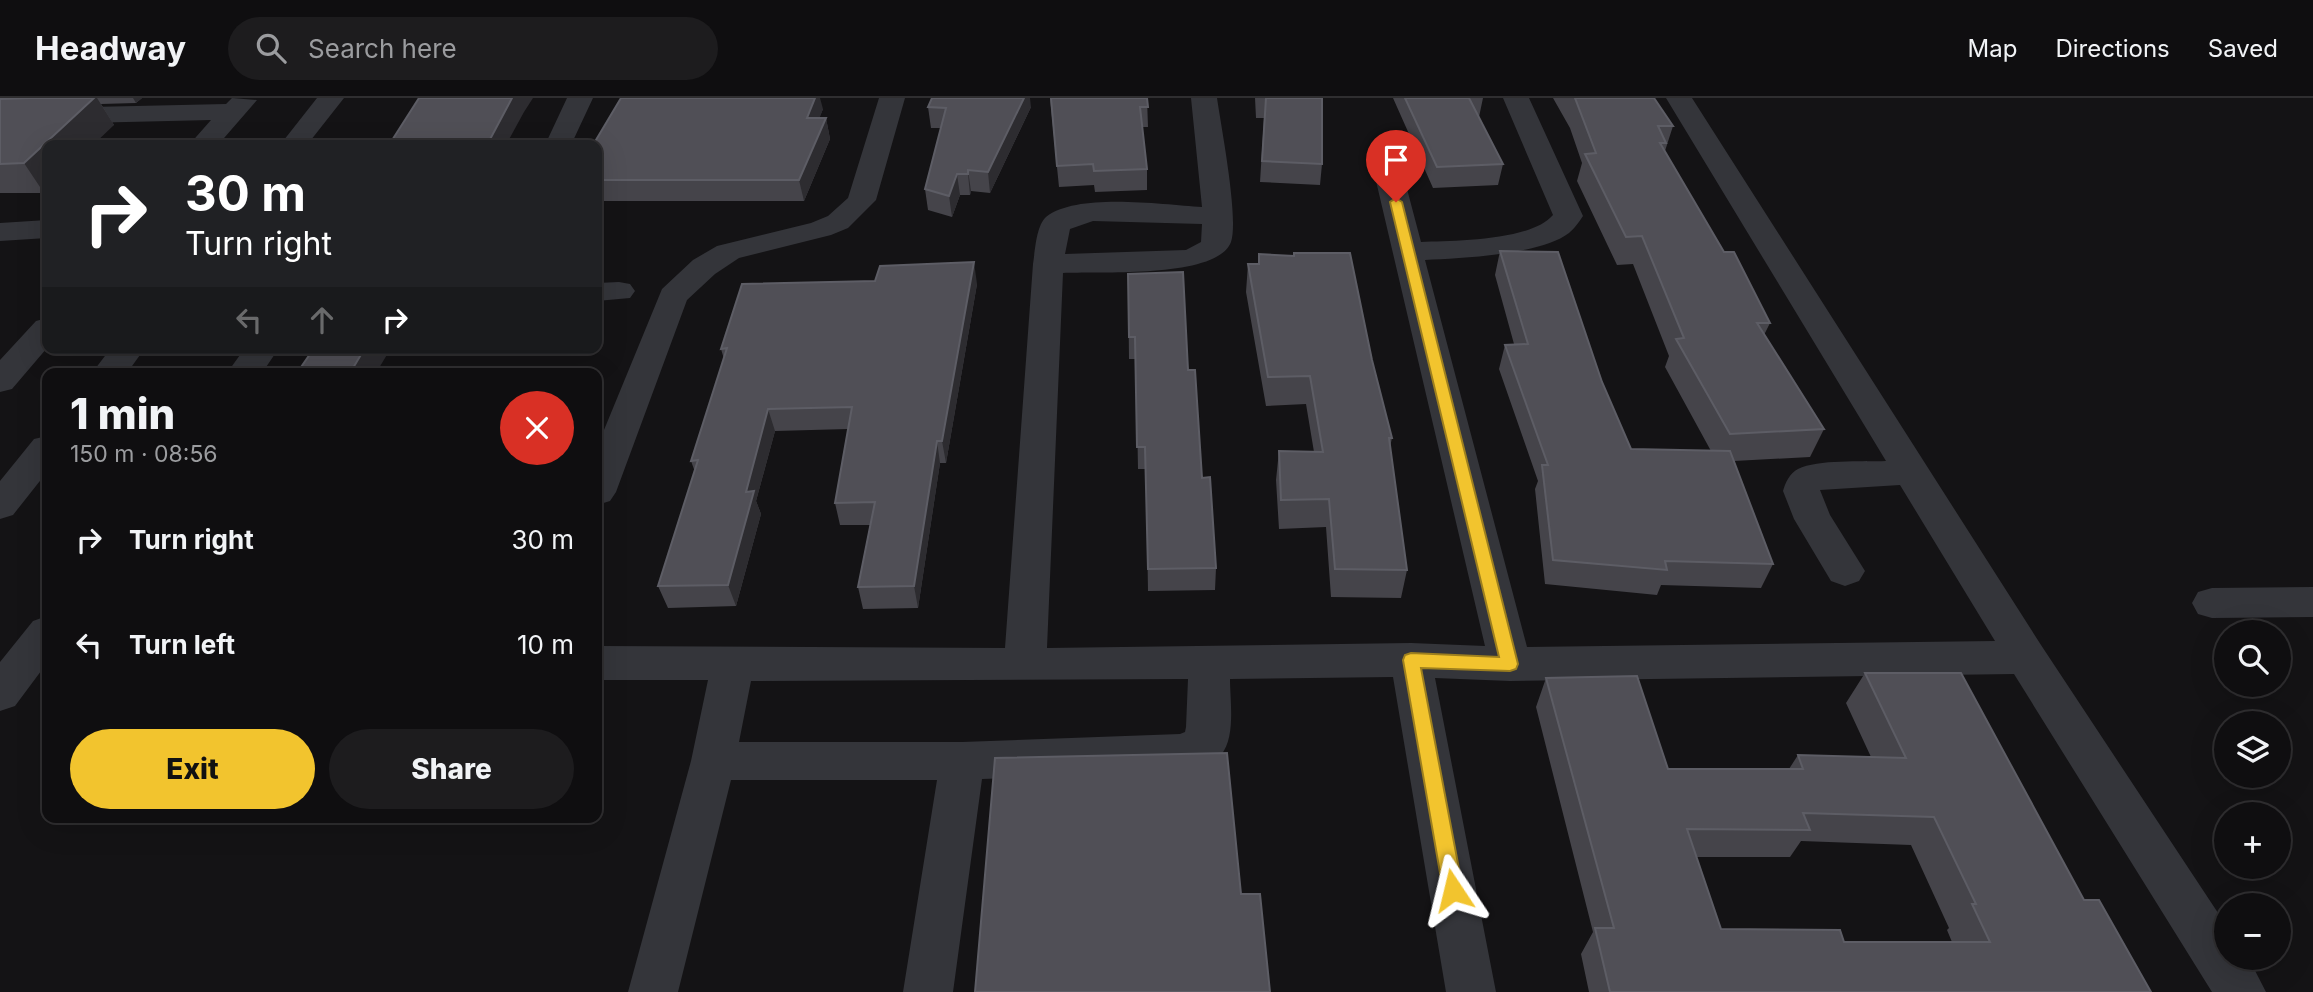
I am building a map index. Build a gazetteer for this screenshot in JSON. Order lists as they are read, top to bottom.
{
  "page": {
    "header": "Headway",
    "search": "Search here",
    "nav": ["Map", "Directions", "Saved"],
    "turn": ["30 m", "Turn right"],
    "heading": ["1 min", "150 m · 08:56"],
    "list": [
      {
        "name": "Turn right",
        "value": "30 m"
      },
      {
        "name": "Turn left",
        "value": "10 m"
      }
    ],
    "map_buttons": ["+", "−"],
    "buttons": ["Exit", "Share"]
  }
}
